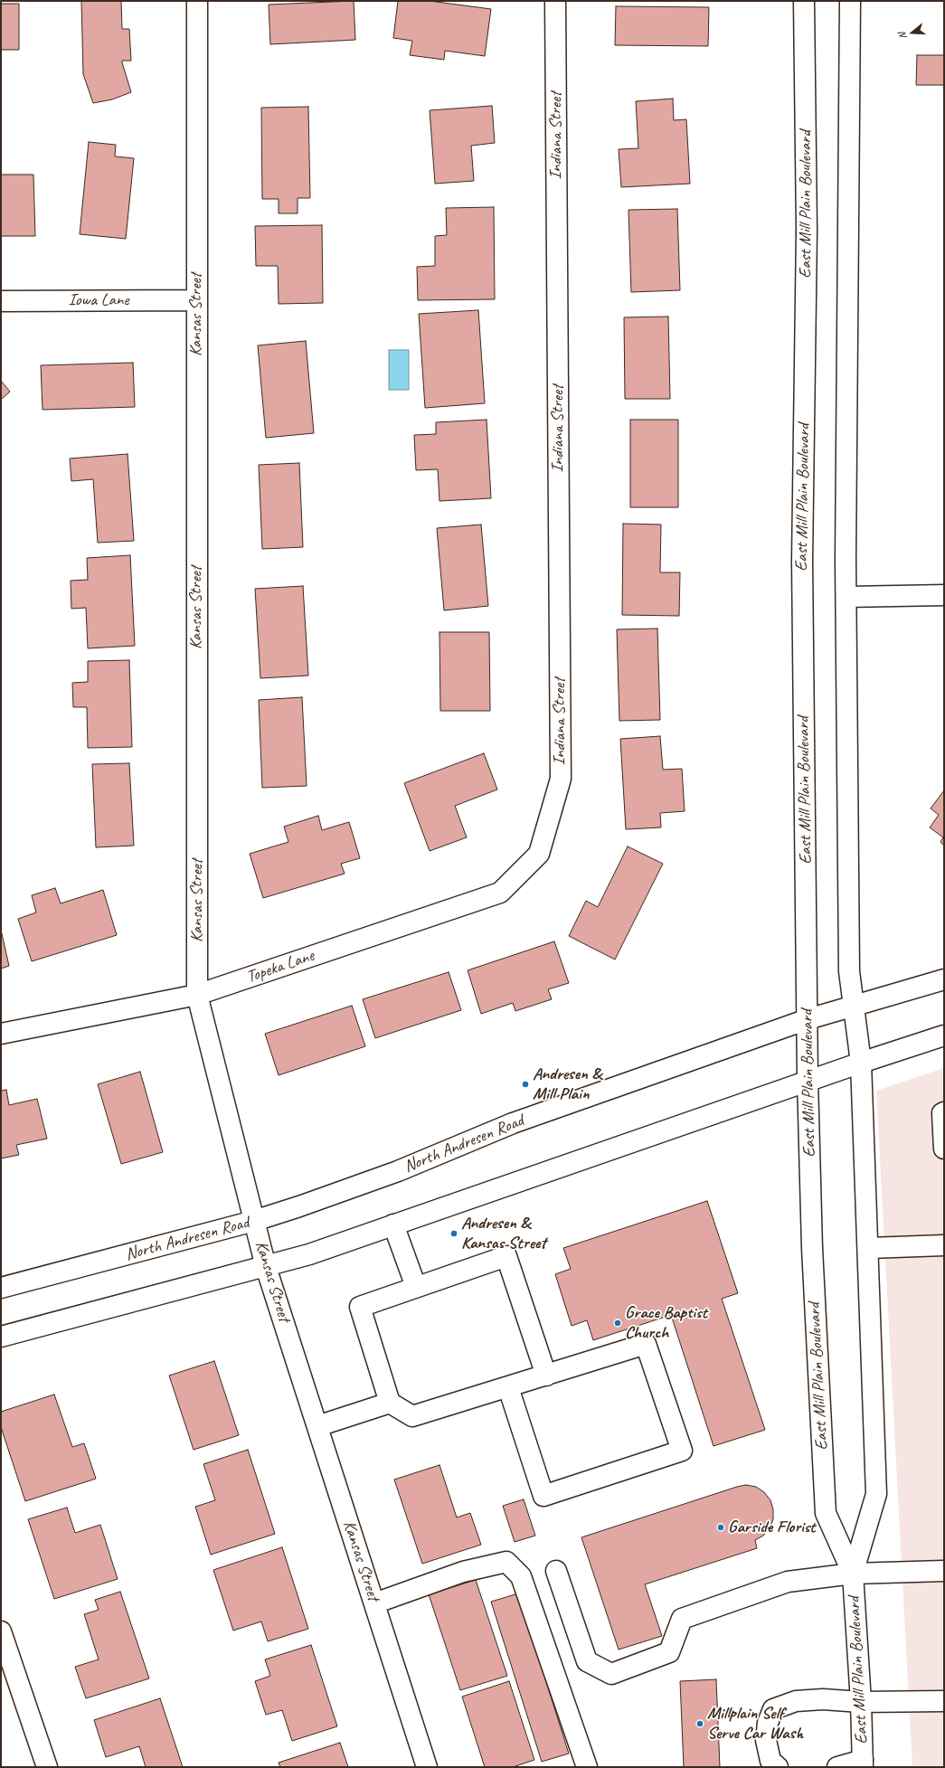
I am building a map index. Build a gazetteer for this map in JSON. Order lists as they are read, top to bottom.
{
  "streets": {
    "main road": [
      "Indiana Street",
      "East Mill Plain Boulevard",
      "Iowa Lane",
      "Kansas Street",
      "Topeka Lane",
      "North Andresen Road"
    ]
  },
  "crossings": [
    ["Indiana Street", "Topeka Lane"],
    ["East Mill Plain Boulevard", "North Andresen Road"],
    ["Iowa Lane", "Kansas Street"],
    ["Kansas Street", "Topeka Lane"],
    ["Kansas Street", "North Andresen Road"]
  ],
  "places": [
    "Andresen & Mill Plain",
    "Andresen & Kansas Street",
    "Grace Baptist Church",
    "Garside Florist",
    "Millplain Self Serve Car Wash"
  ],
  "north": "left"
}
